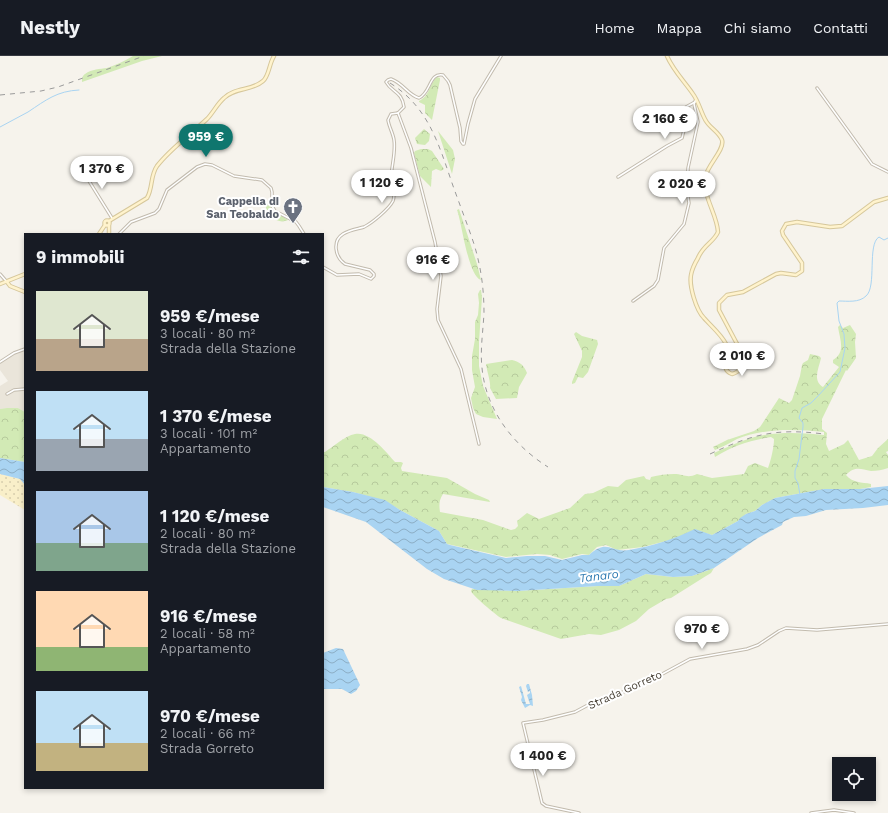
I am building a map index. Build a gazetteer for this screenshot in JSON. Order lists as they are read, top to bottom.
{
  "streets": {
    "street": ["Strada Gorreto"]
  },
  "water": ["Tanaro"],
  "places": {
    "church": ["Cappella di San Teobaldo"]
  },
  "page": {
    "header": "Nestly",
    "nav": [
      "Home",
      "Mappa",
      "Chi siamo",
      "Contatti"
    ],
    "price": [
      "2 160 €",
      "959 €",
      "1 370 €",
      "1 120 €",
      "2 020 €",
      "916 €",
      "2 010 €",
      "970 €",
      "1 400 €"
    ],
    "heading": "9 immobili",
    "list": [
      {
        "name": "959 €/mese",
        "note": "3 locali · 80 m² · Strada della Stazione"
      },
      {
        "name": "1 370 €/mese",
        "note": "3 locali · 101 m² · Appartamento"
      },
      {
        "name": "1 120 €/mese",
        "note": "2 locali · 80 m² · Strada della Stazione"
      },
      {
        "name": "916 €/mese",
        "note": "2 locali · 58 m² · Appartamento"
      },
      {
        "name": "970 €/mese",
        "note": "2 locali · 66 m² · Strada Gorreto"
      }
    ]
  }
}
